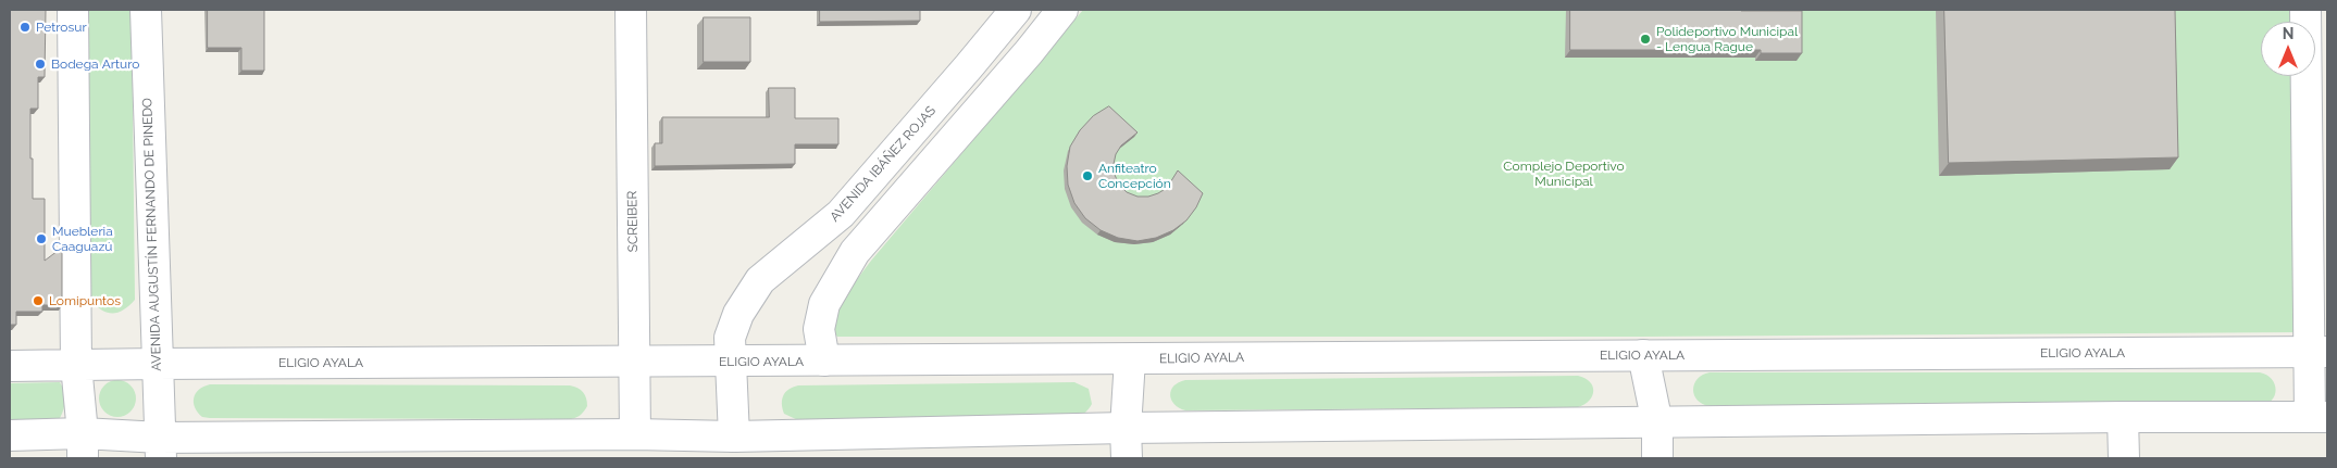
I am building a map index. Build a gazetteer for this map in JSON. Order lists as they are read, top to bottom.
{
  "streets": {
    "street": [
      "AVENIDA IBÁÑEZ ROJAS",
      "SCREIBER",
      "AVENIDA AUGUSTÍN FERNANDO DE PINEDO",
      "ELIGIO AYALA"
    ]
  },
  "crossings": [
    ["AVENIDA IBÁÑEZ ROJAS", "ELIGIO AYALA"],
    ["SCREIBER", "ELIGIO AYALA"],
    ["AVENIDA AUGUSTÍN FERNANDO DE PINEDO", "ELIGIO AYALA"]
  ],
  "parks": ["Complejo Deportivo Municipal"],
  "places": [
    "Petrosur",
    "Polideportivo Municipal - Lengua Rague",
    "Bodega Arturo",
    "Anfiteatro Concepción",
    "Muebleria Caaguazú",
    "Lomipuntos"
  ],
  "north": "top"
}
